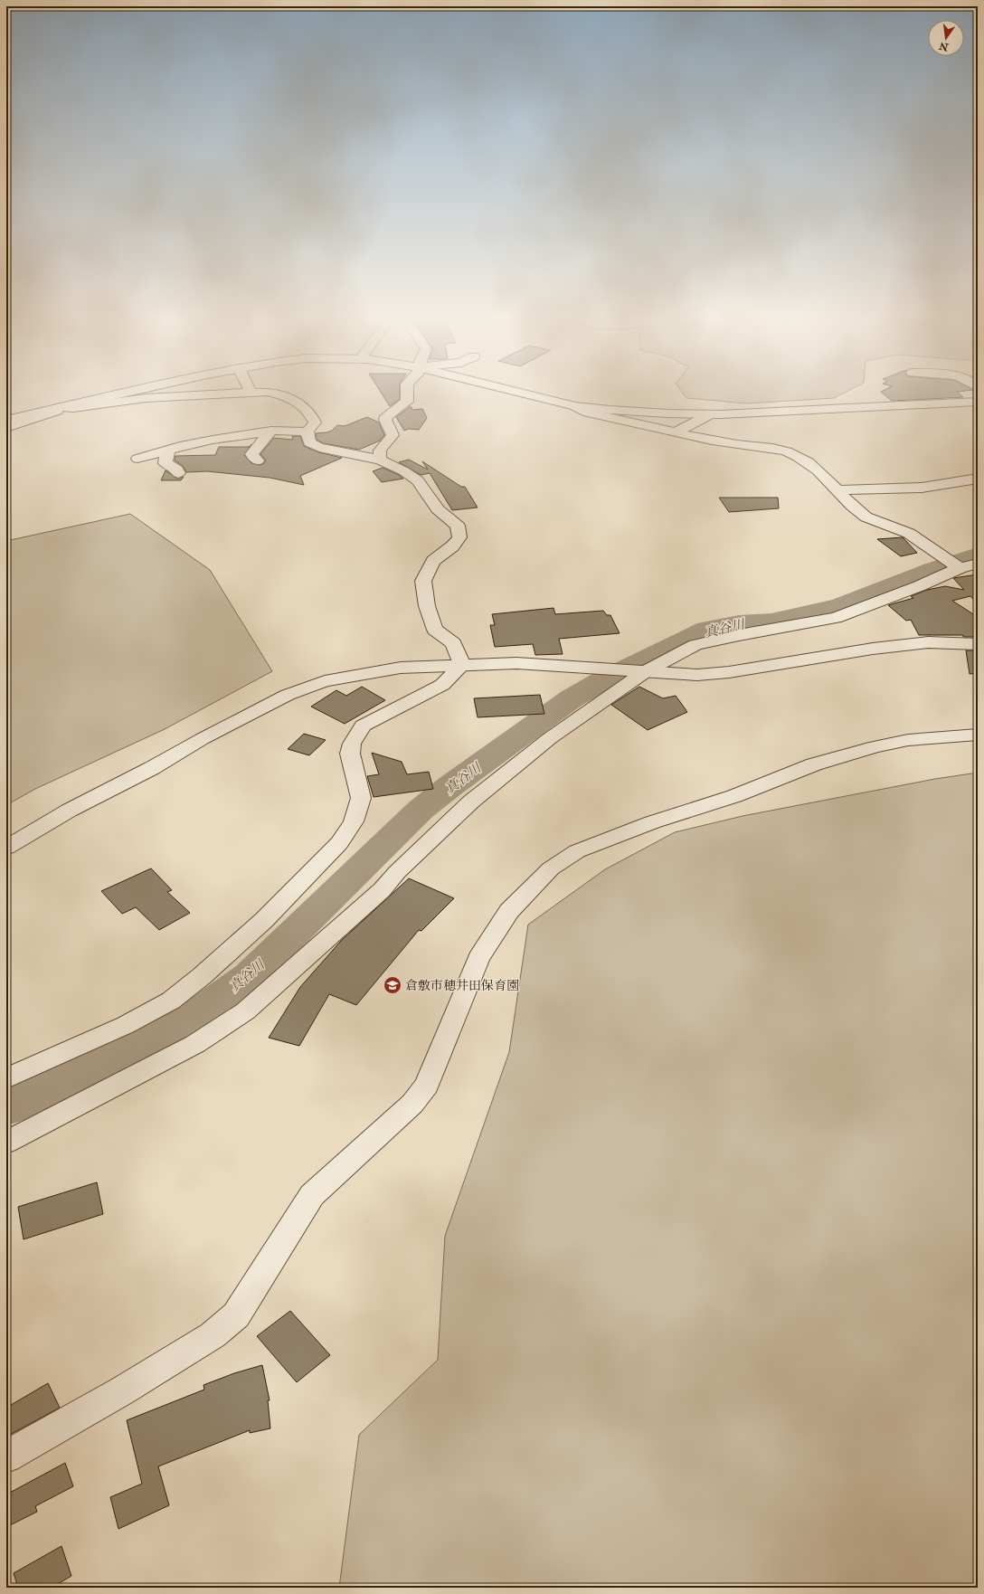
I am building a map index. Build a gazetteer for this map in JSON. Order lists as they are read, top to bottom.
{
  "water": ["真谷川"],
  "places": {
    "school or university": ["倉敷市穂井田保育園"]
  },
  "north": "bottom"
}
